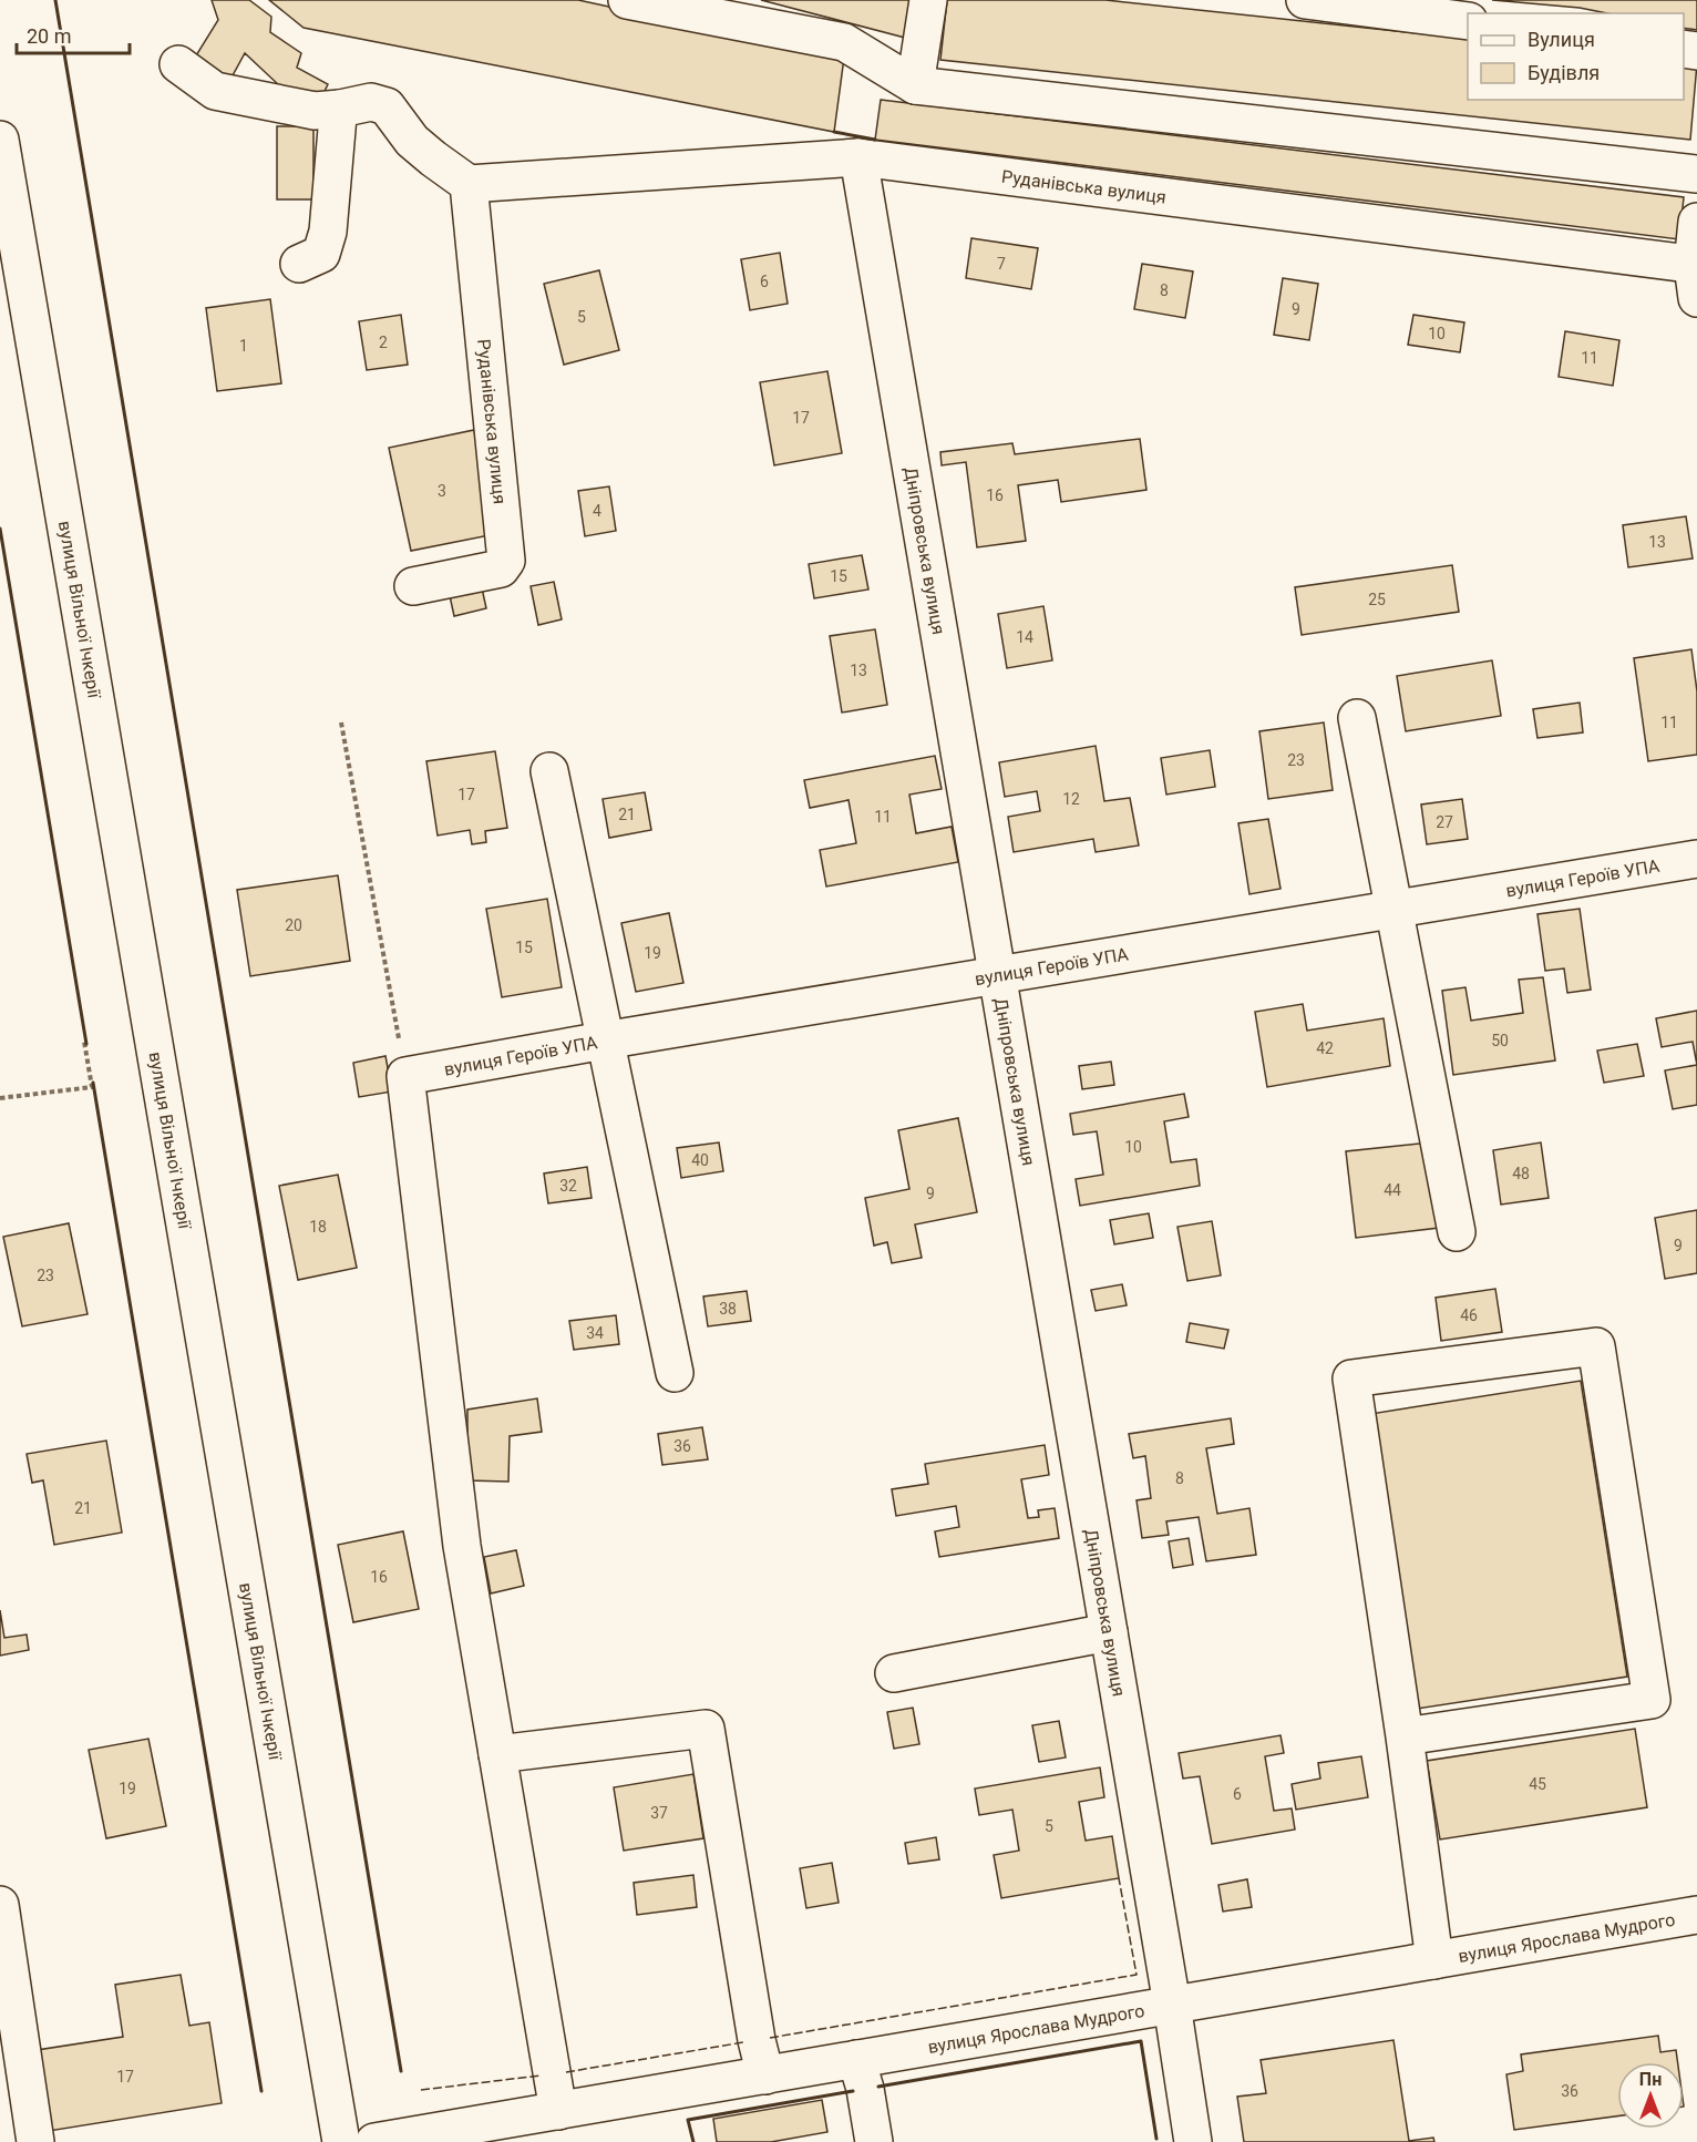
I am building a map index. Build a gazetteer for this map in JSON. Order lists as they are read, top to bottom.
{
  "streets": {
    "street": [
      "Руданівська вулиця",
      "Дніпровська вулиця",
      "вулиця Вільної Ічкерії",
      "вулиця Героїв УПА",
      "вулиця Ярослава Мудрого"
    ]
  },
  "crossings": [
    ["Руданівська вулиця", "Дніпровська вулиця"],
    ["Дніпровська вулиця", "вулиця Героїв УПА"],
    ["Дніпровська вулиця", "вулиця Ярослава Мудрого"]
  ],
  "house_numbers": [
    "7",
    "6",
    "8",
    "9",
    "5",
    "10",
    "2",
    "1",
    "11",
    "17",
    "3",
    "16",
    "4",
    "13",
    "15",
    "25",
    "14",
    "13",
    "11",
    "23",
    "17",
    "12",
    "21",
    "11",
    "27",
    "20",
    "15",
    "19",
    "50",
    "42",
    "10",
    "40",
    "48",
    "32",
    "44",
    "9",
    "18",
    "9",
    "23",
    "38",
    "46",
    "34",
    "36",
    "8",
    "21",
    "16",
    "45",
    "19",
    "6",
    "37",
    "5",
    "17",
    "36"
  ],
  "legend": ["Вулиця", "Будівля"],
  "scale_bar": "20 m",
  "north": "top"
}
